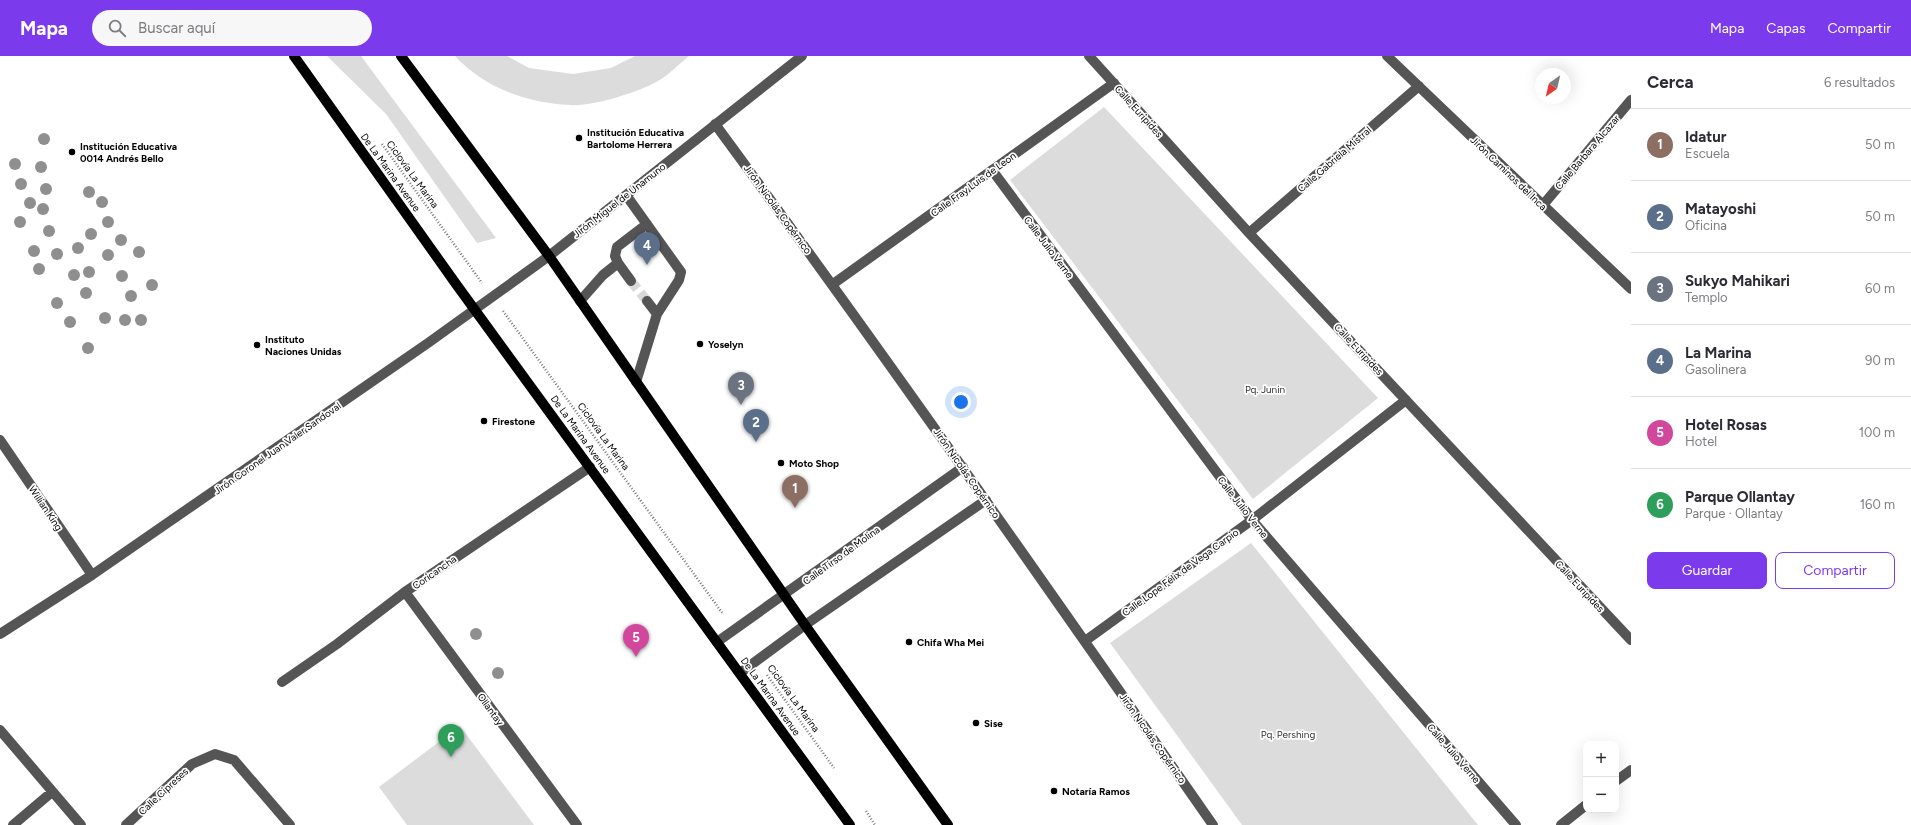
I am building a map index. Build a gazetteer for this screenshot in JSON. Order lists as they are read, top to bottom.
{
  "streets": {
    "main road": ["De La Marina Avenue"],
    "street": [
      "Calle Euripides",
      "Calle Barbara Alcazar",
      "Calle Gabriela Mistral",
      "Jirón Caminos del Inca",
      "Calle Fray Luis de Leon",
      "Jirón Miguel de Unamuno",
      "Jirón Nicolás Copérnico",
      "Calle Julio Verne",
      "Jirón Coronel Juan Valer Sandoval",
      "Willian King",
      "Calle Tirso de Molina",
      "Coricancha",
      "Calle Lope Félix de Vega Carpio",
      "Ollantay",
      "Calle Cipreses"
    ],
    "path": ["Ciclovía La Marina"]
  },
  "crossings": [
    ["Calle Euripides", "Calle Gabriela Mistral"],
    ["Calle Euripides", "Calle Fray Luis de Leon"],
    ["Calle Euripides", "Calle Lope Félix de Vega Carpio"],
    ["Calle Barbara Alcazar", "Jirón Caminos del Inca"],
    ["Calle Gabriela Mistral", "Jirón Caminos del Inca"],
    ["De La Marina Avenue", "Jirón Coronel Juan Valer Sandoval"],
    ["De La Marina Avenue", "Calle Tirso de Molina"],
    ["De La Marina Avenue", "Coricancha"],
    ["Ciclovía La Marina", "Jirón Coronel Juan Valer Sandoval"],
    ["Ciclovía La Marina", "Calle Tirso de Molina"],
    ["Calle Fray Luis de Leon", "Jirón Nicolás Copérnico"],
    ["Calle Fray Luis de Leon", "Calle Julio Verne"],
    ["Jirón Miguel de Unamuno", "Jirón Nicolás Copérnico"],
    ["Jirón Miguel de Unamuno", "Jirón Coronel Juan Valer Sandoval"],
    ["Jirón Nicolás Copérnico", "Calle Tirso de Molina"],
    ["Jirón Nicolás Copérnico", "Calle Lope Félix de Vega Carpio"],
    ["Calle Julio Verne", "Calle Lope Félix de Vega Carpio"],
    ["Jirón Coronel Juan Valer Sandoval", "Willian King"],
    ["Coricancha", "Ollantay"]
  ],
  "parks": ["Pq. Junin", "Pq. Pershing"],
  "places": [
    "Institución Educativa Bartolome Herrera",
    "Institución Educativa 0014 Andrés Bello",
    "Yoselyn",
    "Instituto Naciones Unidas",
    "Firestone",
    "Moto Shop",
    "Chifa Wha Mei",
    "Sise",
    "Notaría Ramos"
  ],
  "north": "bottom left",
  "page": {
    "header": "Mapa",
    "search": "Buscar aquí",
    "nav": ["Mapa", "Capas", "Compartir"],
    "heading": ["Cerca", "6 resultados"],
    "list": [
      {
        "mark": "1",
        "name": "Idatur",
        "note": "Escuela",
        "value": "50 m"
      },
      {
        "mark": "2",
        "name": "Matayoshi",
        "note": "Oficina",
        "value": "50 m"
      },
      {
        "mark": "3",
        "name": "Sukyo Mahikari",
        "note": "Templo",
        "value": "60 m"
      },
      {
        "mark": "4",
        "name": "La Marina",
        "note": "Gasolinera",
        "value": "90 m"
      },
      {
        "mark": "5",
        "name": "Hotel Rosas",
        "note": "Hotel",
        "value": "100 m"
      },
      {
        "mark": "6",
        "name": "Parque Ollantay",
        "note": "Parque · Ollantay",
        "value": "160 m"
      }
    ],
    "pins": [
      "4",
      "3",
      "2",
      "1",
      "5",
      "6"
    ],
    "buttons": ["Guardar", "Compartir"],
    "map_buttons": ["+", "−"]
  }
}
